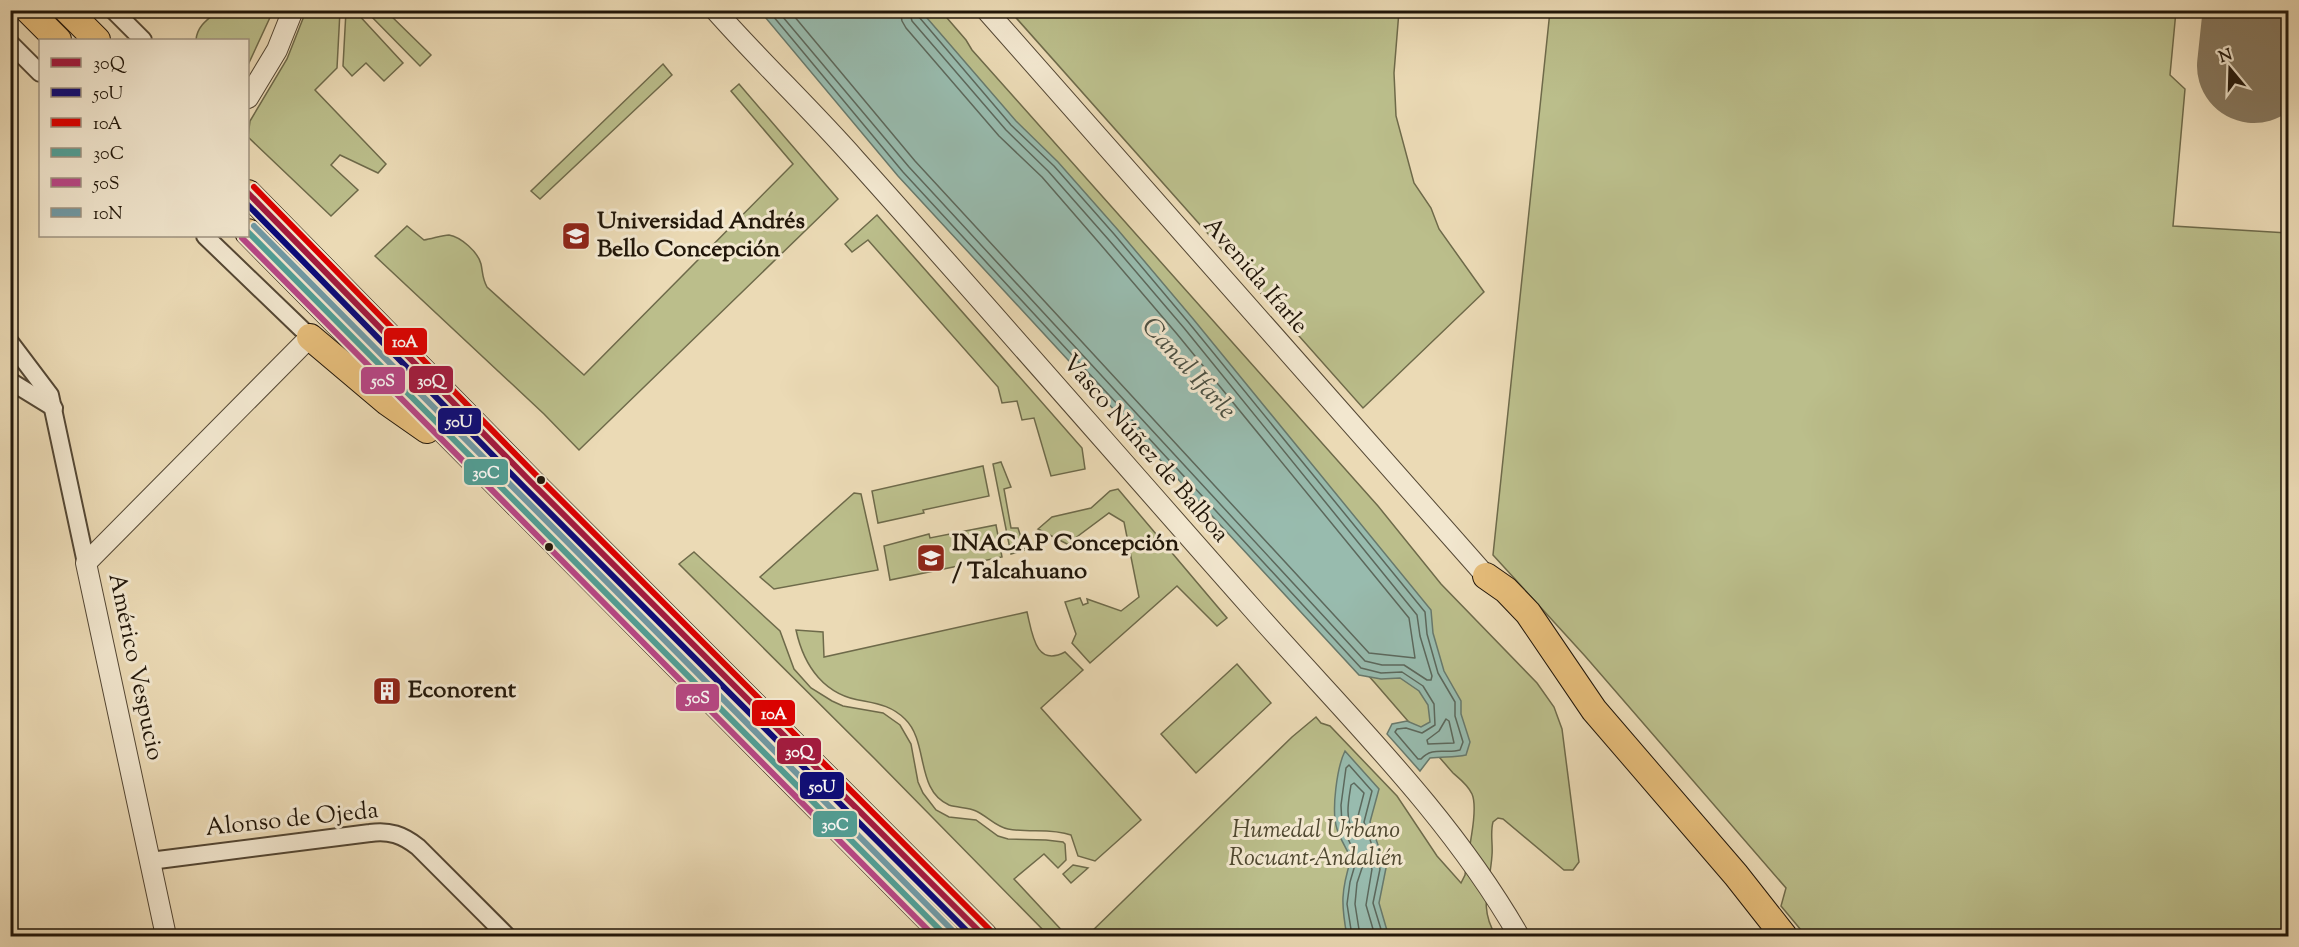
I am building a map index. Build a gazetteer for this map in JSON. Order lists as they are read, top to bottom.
{
  "streets": {
    "street": [
      "Avenida Ifarle",
      "Vasco Núñez de Balboa",
      "Américo Vespucio",
      "Alonso de Ojeda"
    ]
  },
  "crossings": [
    ["Américo Vespucio", "Alonso de Ojeda"]
  ],
  "water": ["Canal Ifarle"],
  "parks": ["Humedal Urbano Rocuant-Andalién"],
  "places": {
    "school or university": ["Universidad Andrés Bello Concepción", "INACAP Concepción / Talcahuano"],
    "building": ["Econorent"]
  },
  "lines": [
    "transit line 10A",
    "transit line 30Q",
    "transit line 50U",
    "transit line 10N",
    "transit line 30C",
    "transit line 50S"
  ],
  "legend": [
    "30Q",
    "50U",
    "10A",
    "30C",
    "50S",
    "10N"
  ],
  "north": "top"
}
